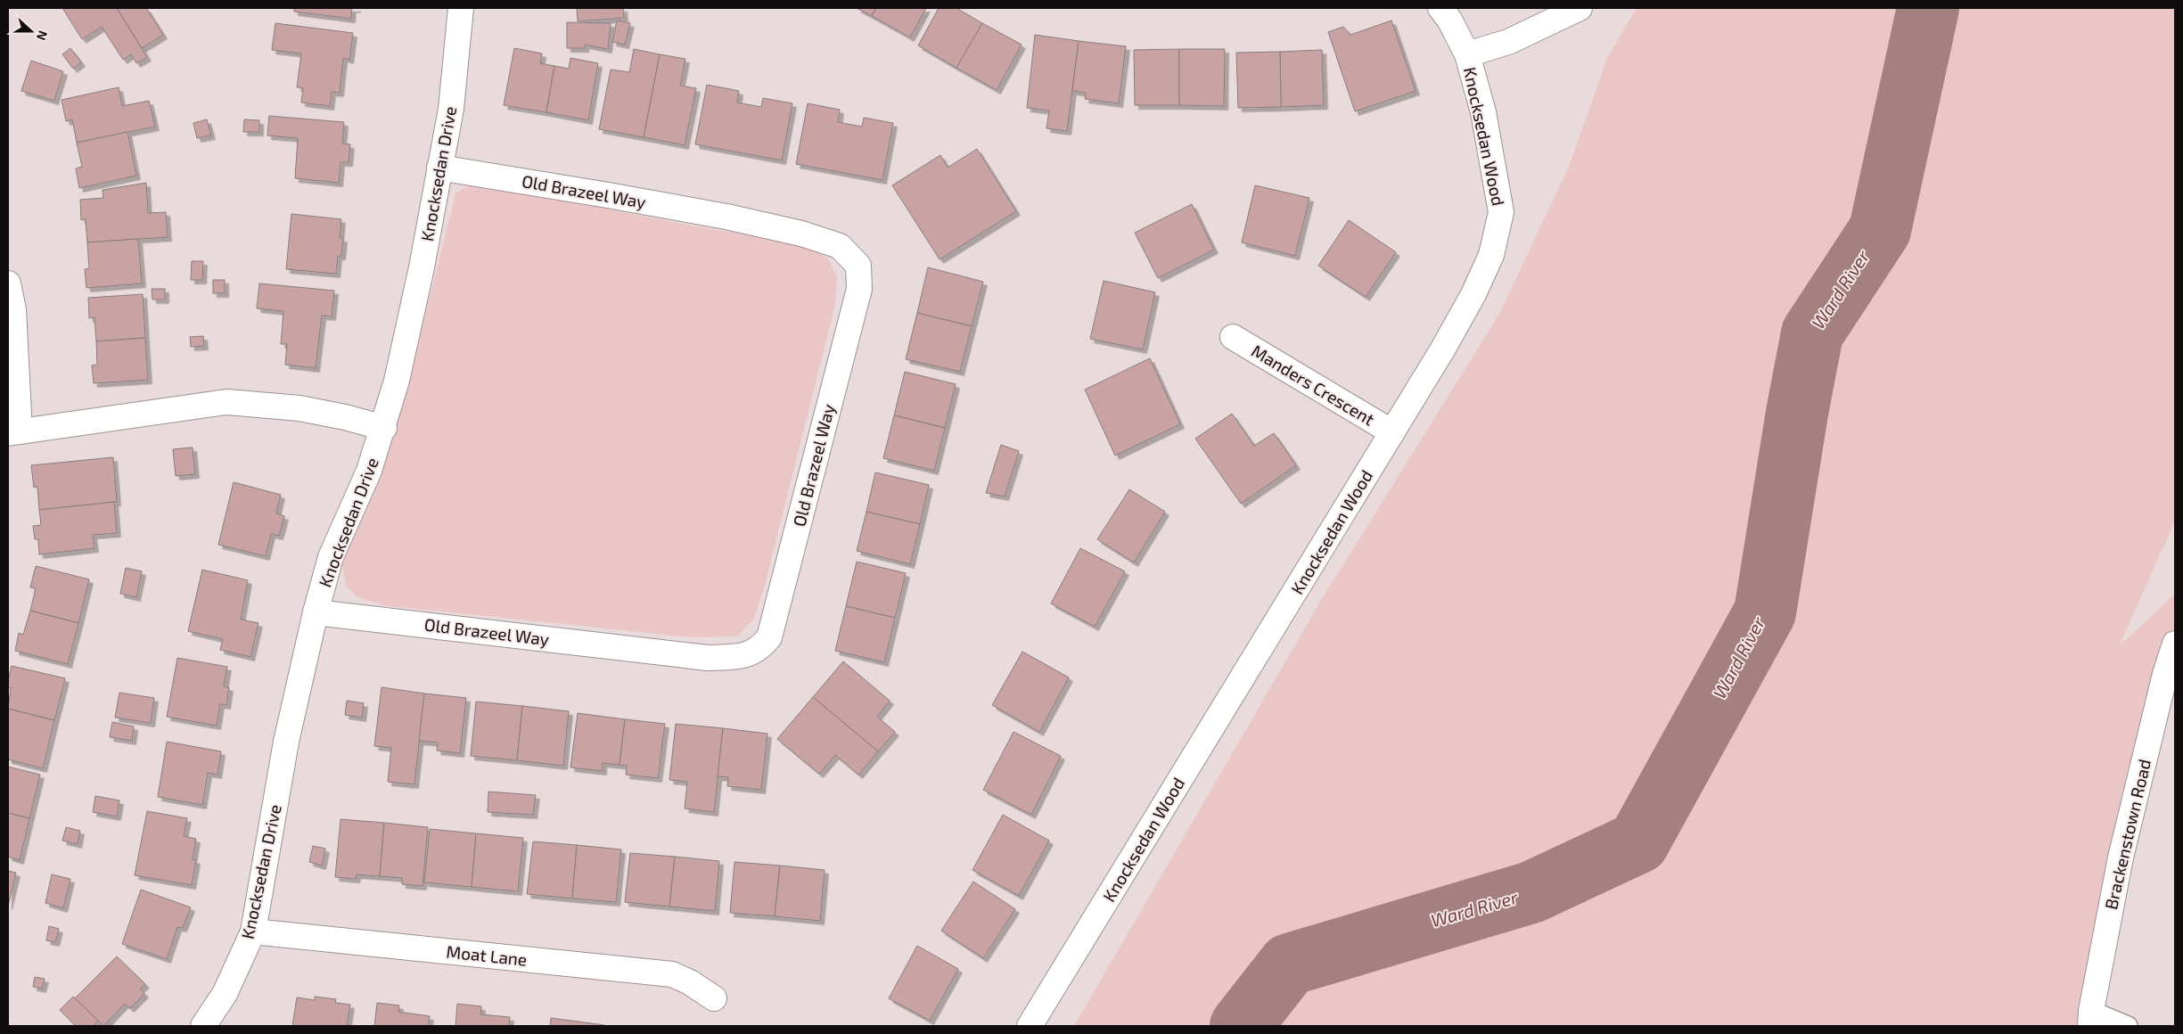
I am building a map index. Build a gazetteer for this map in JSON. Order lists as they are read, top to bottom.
{
  "streets": {
    "street": [
      "Knocksedan Wood",
      "Knocksedan Drive",
      "Old Brazeel Way",
      "Manders Crescent",
      "Brackenstown Road",
      "Moat Lane"
    ]
  },
  "crossings": [
    ["Knocksedan Wood", "Manders Crescent"],
    ["Knocksedan Drive", "Old Brazeel Way"],
    ["Knocksedan Drive", "Moat Lane"]
  ],
  "water": ["Ward River"],
  "north": "right"
}
